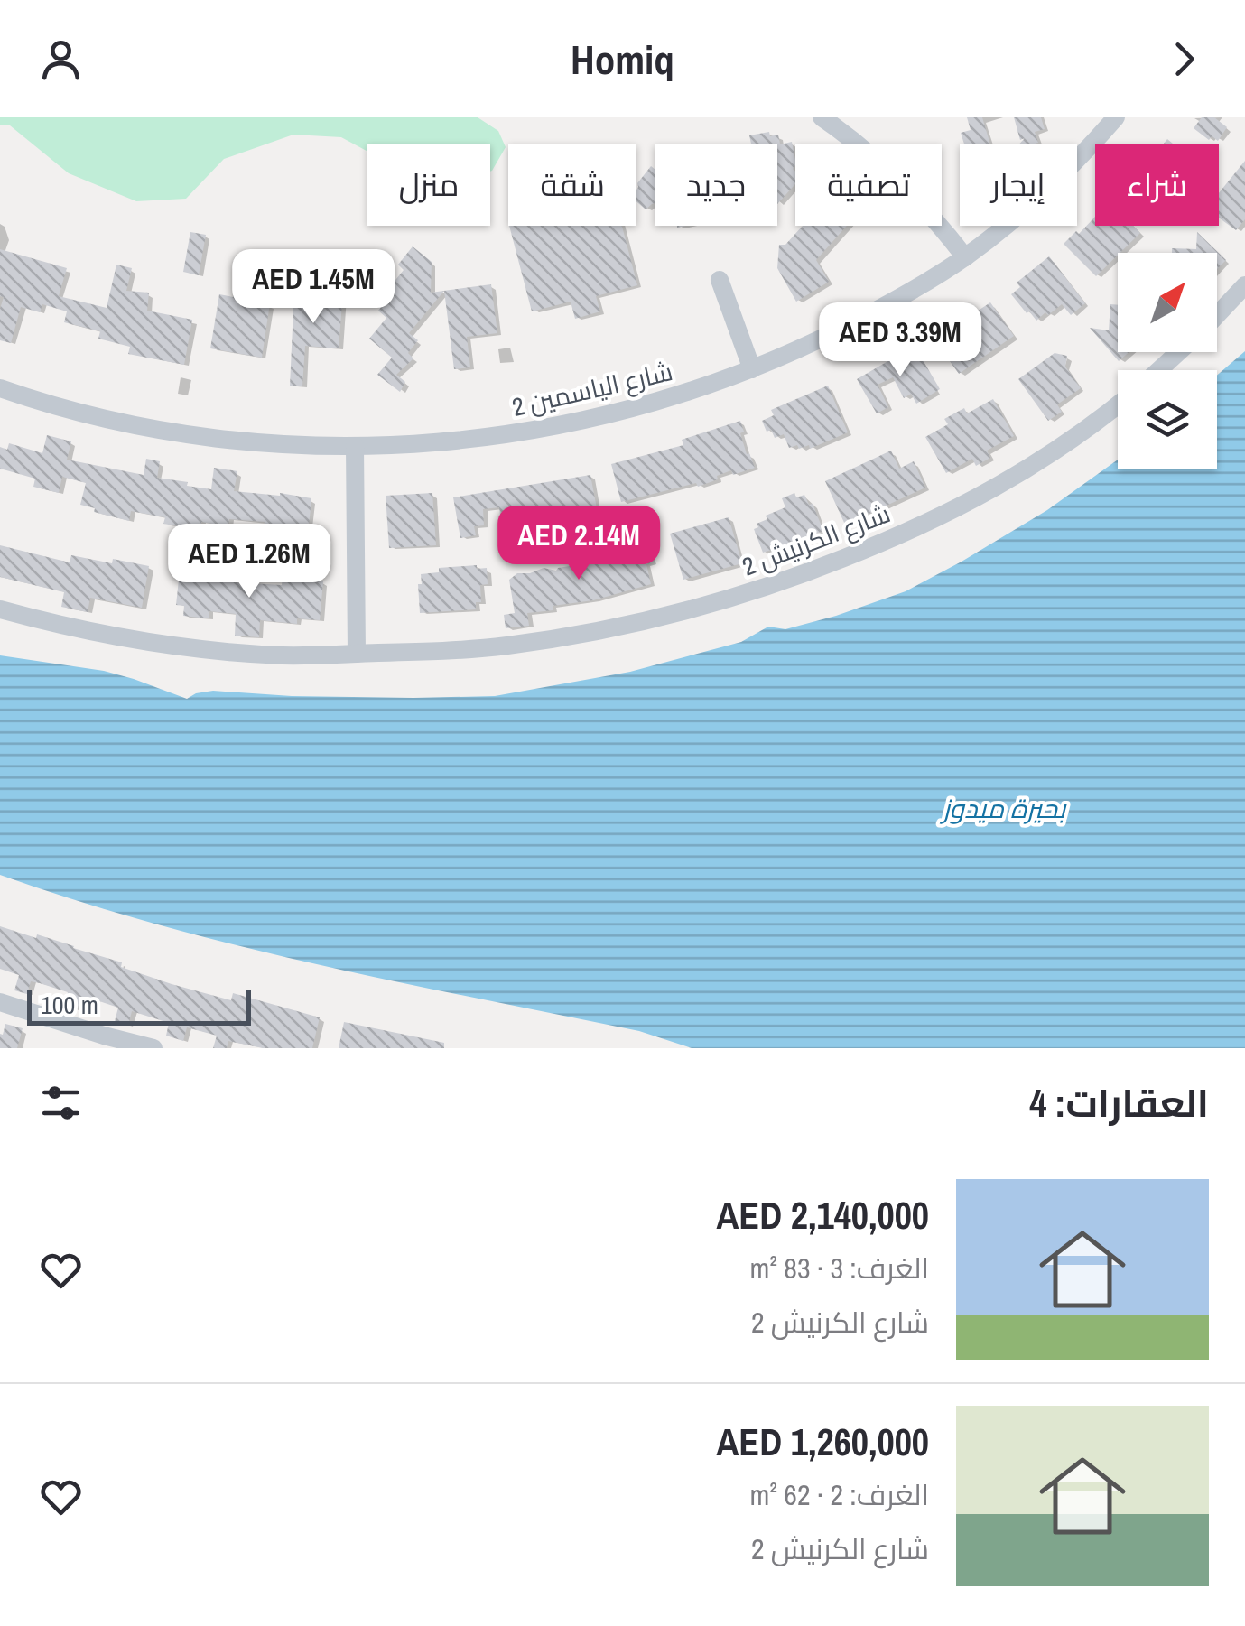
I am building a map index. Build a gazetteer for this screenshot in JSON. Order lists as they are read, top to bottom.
{
  "streets": {
    "street": ["شارع الياسمين 2", "شارع الكرنيش 2"]
  },
  "water": ["بحيرة ميدوز"],
  "scale_bar": "100 m",
  "north": "top right",
  "page": {
    "header": "Homiq",
    "chip": [
      "شراء",
      "إيجار",
      "تصفية",
      "جديد",
      "شقة",
      "منزل"
    ],
    "price": [
      "AED 1.45M",
      "AED 3.39M",
      "AED 2.14M",
      "AED 1.26M"
    ],
    "scale": "100 m",
    "heading": "العقارات: 4",
    "list": [
      {
        "name": "AED 2,140,000",
        "note": "الغرف: 3 · 83 m² · شارع الكرنيش 2"
      },
      {
        "name": "AED 1,260,000",
        "note": "الغرف: 2 · 62 m² · شارع الكرنيش 2"
      }
    ]
  }
}
